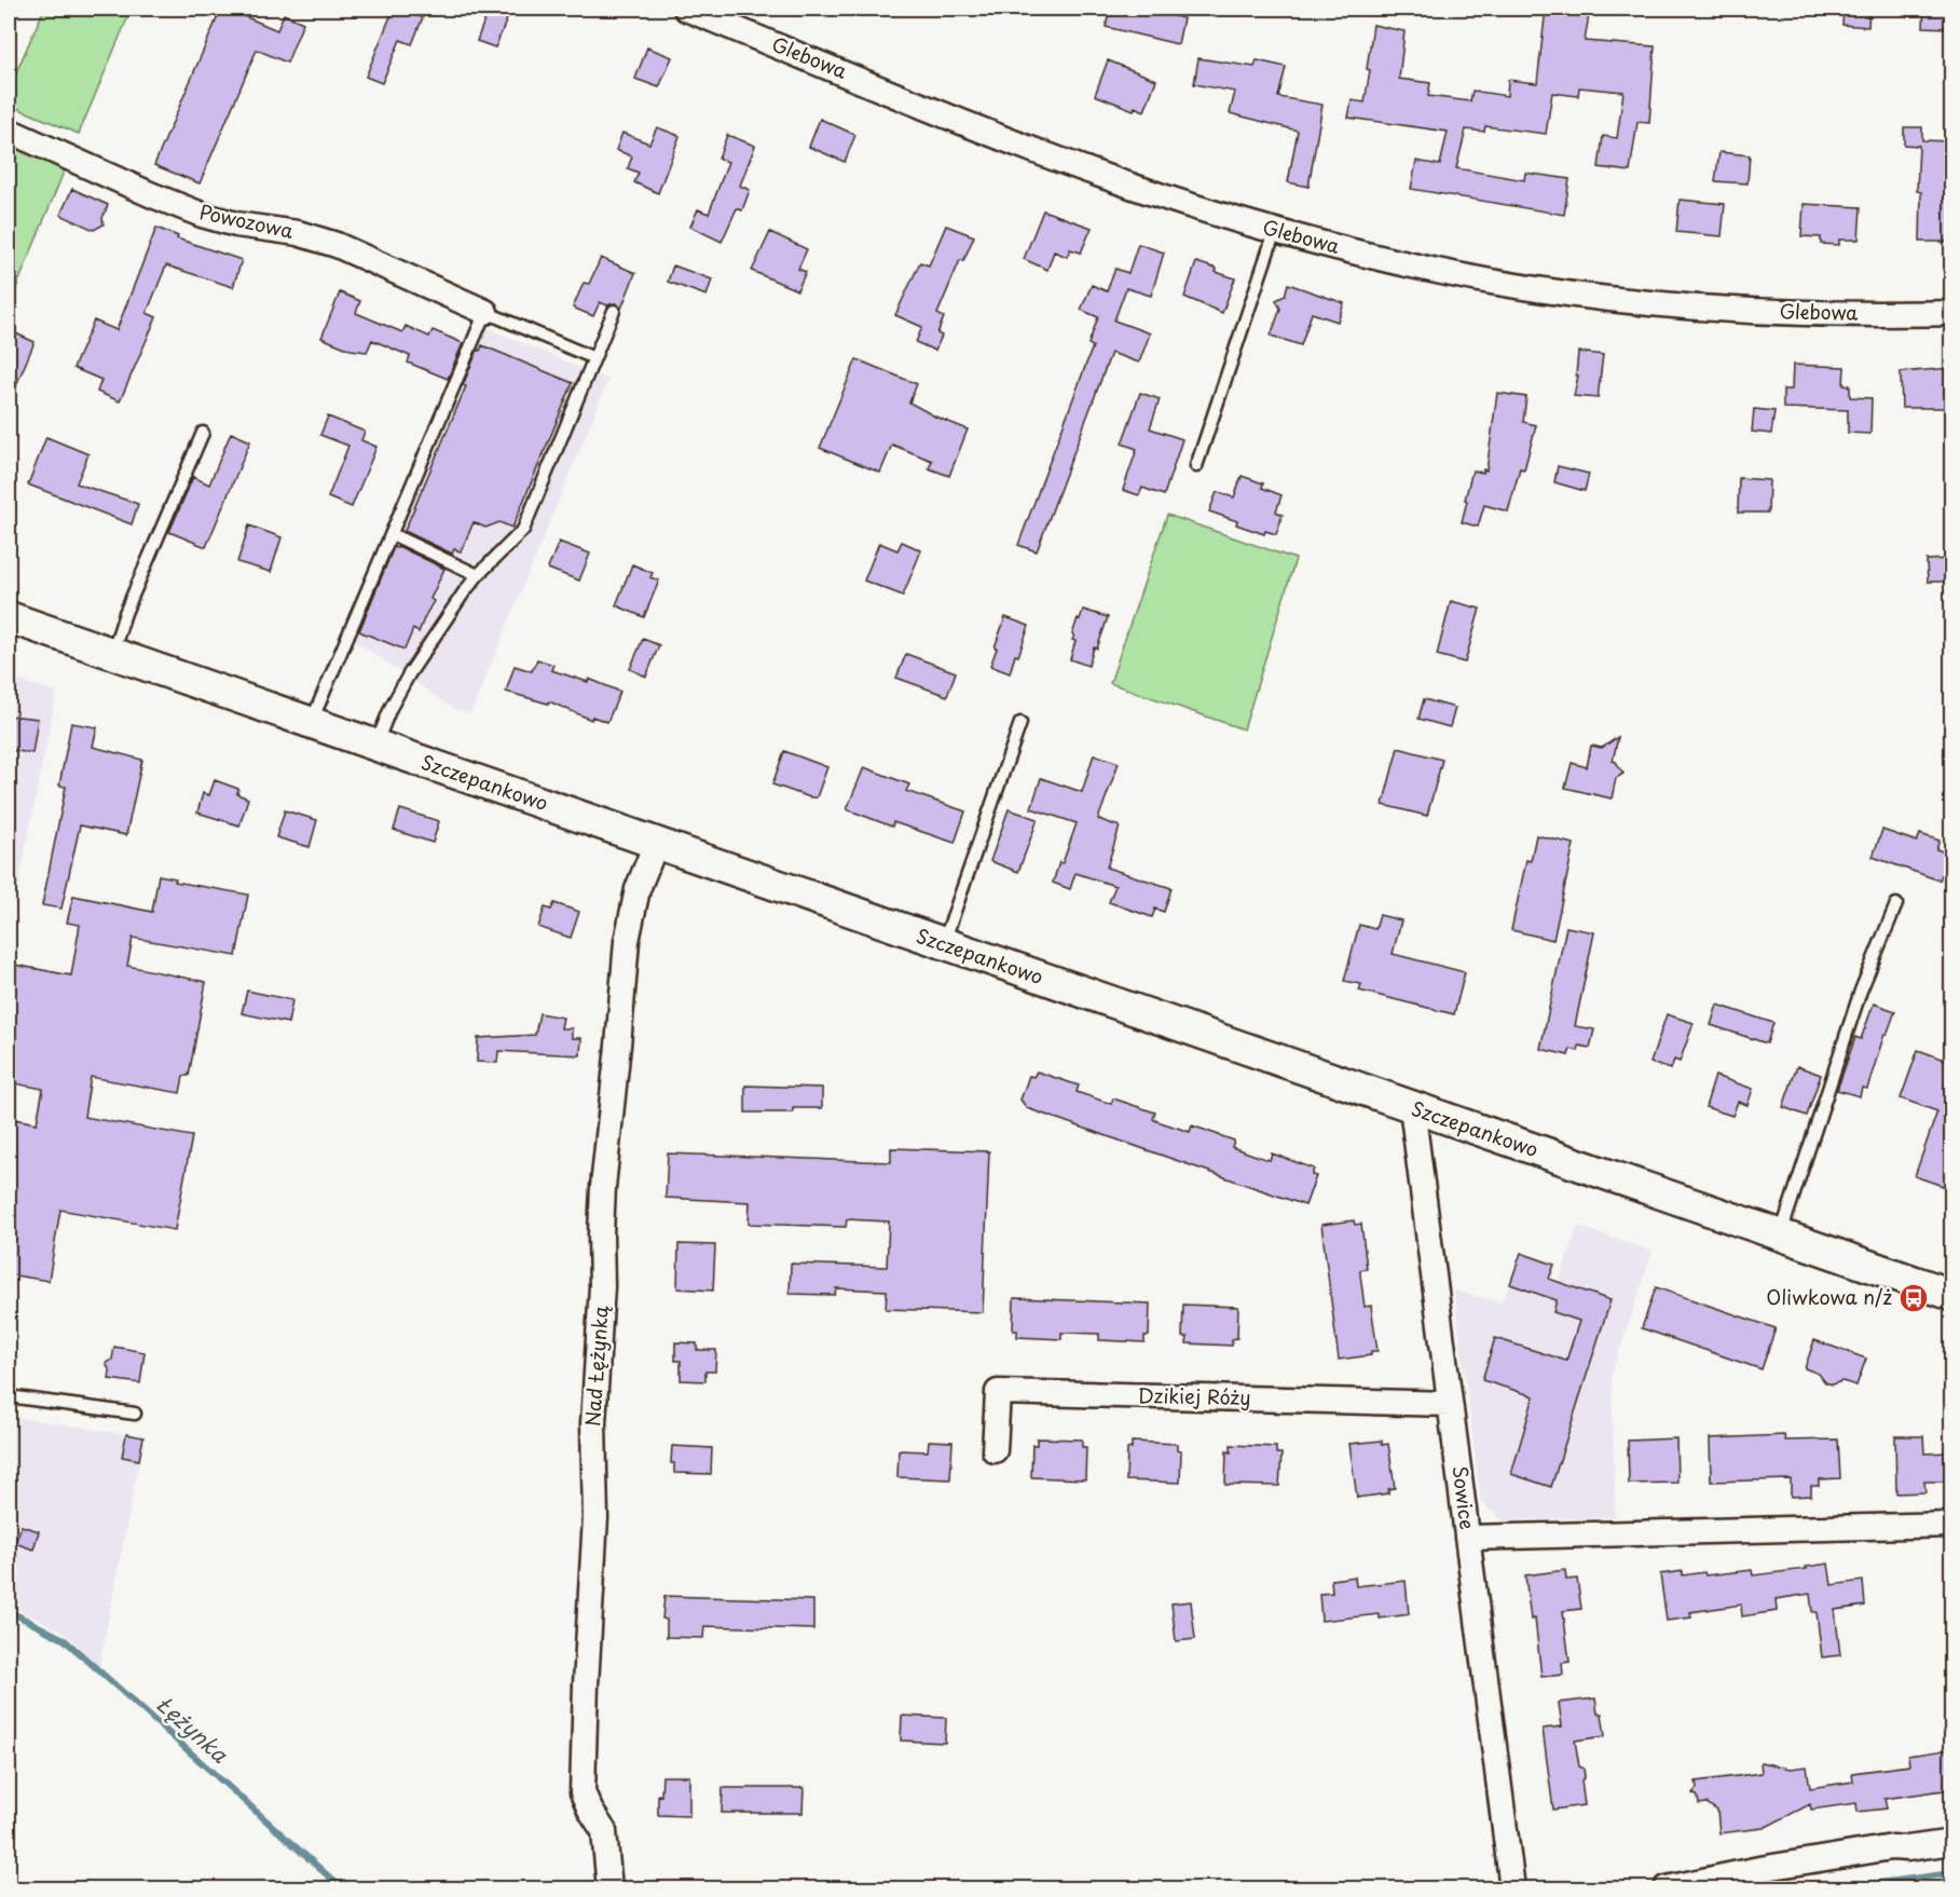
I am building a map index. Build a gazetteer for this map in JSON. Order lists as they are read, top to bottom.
{
  "streets": {
    "street": [
      "Glebowa",
      "Powozowa",
      "Szczepankowo",
      "Nad Łężynką",
      "Dzikiej Róży",
      "Sowice"
    ]
  },
  "crossings": [
    ["Szczepankowo", "Nad Łężynką"],
    ["Szczepankowo", "Sowice"],
    ["Dzikiej Róży", "Sowice"]
  ],
  "water": ["Łężynka"],
  "places": {
    "bus stop": ["Oliwkowa n/ż"]
  }
}
